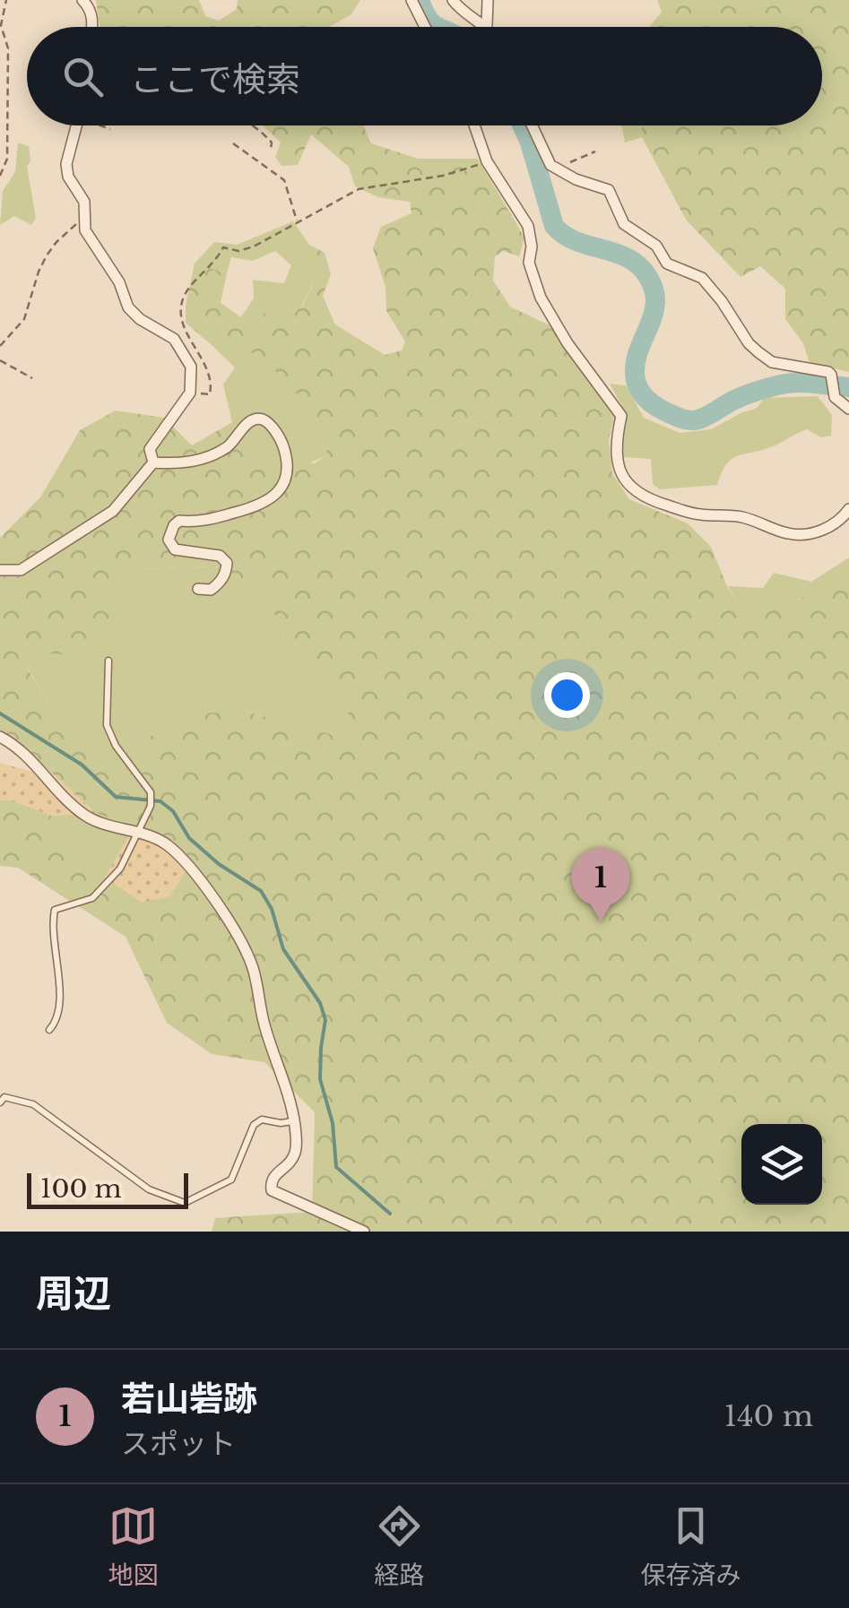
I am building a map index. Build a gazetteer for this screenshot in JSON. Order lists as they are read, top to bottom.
{
  "scale_bar": "100 m",
  "page": {
    "search": "ここで検索",
    "pins": "1",
    "scale": "100 m",
    "heading": "周辺",
    "list": [
      {
        "mark": "1",
        "name": "若山砦跡",
        "note": "スポット",
        "value": "140 m"
      }
    ],
    "nav": ["地図", "経路", "保存済み"]
  }
}
